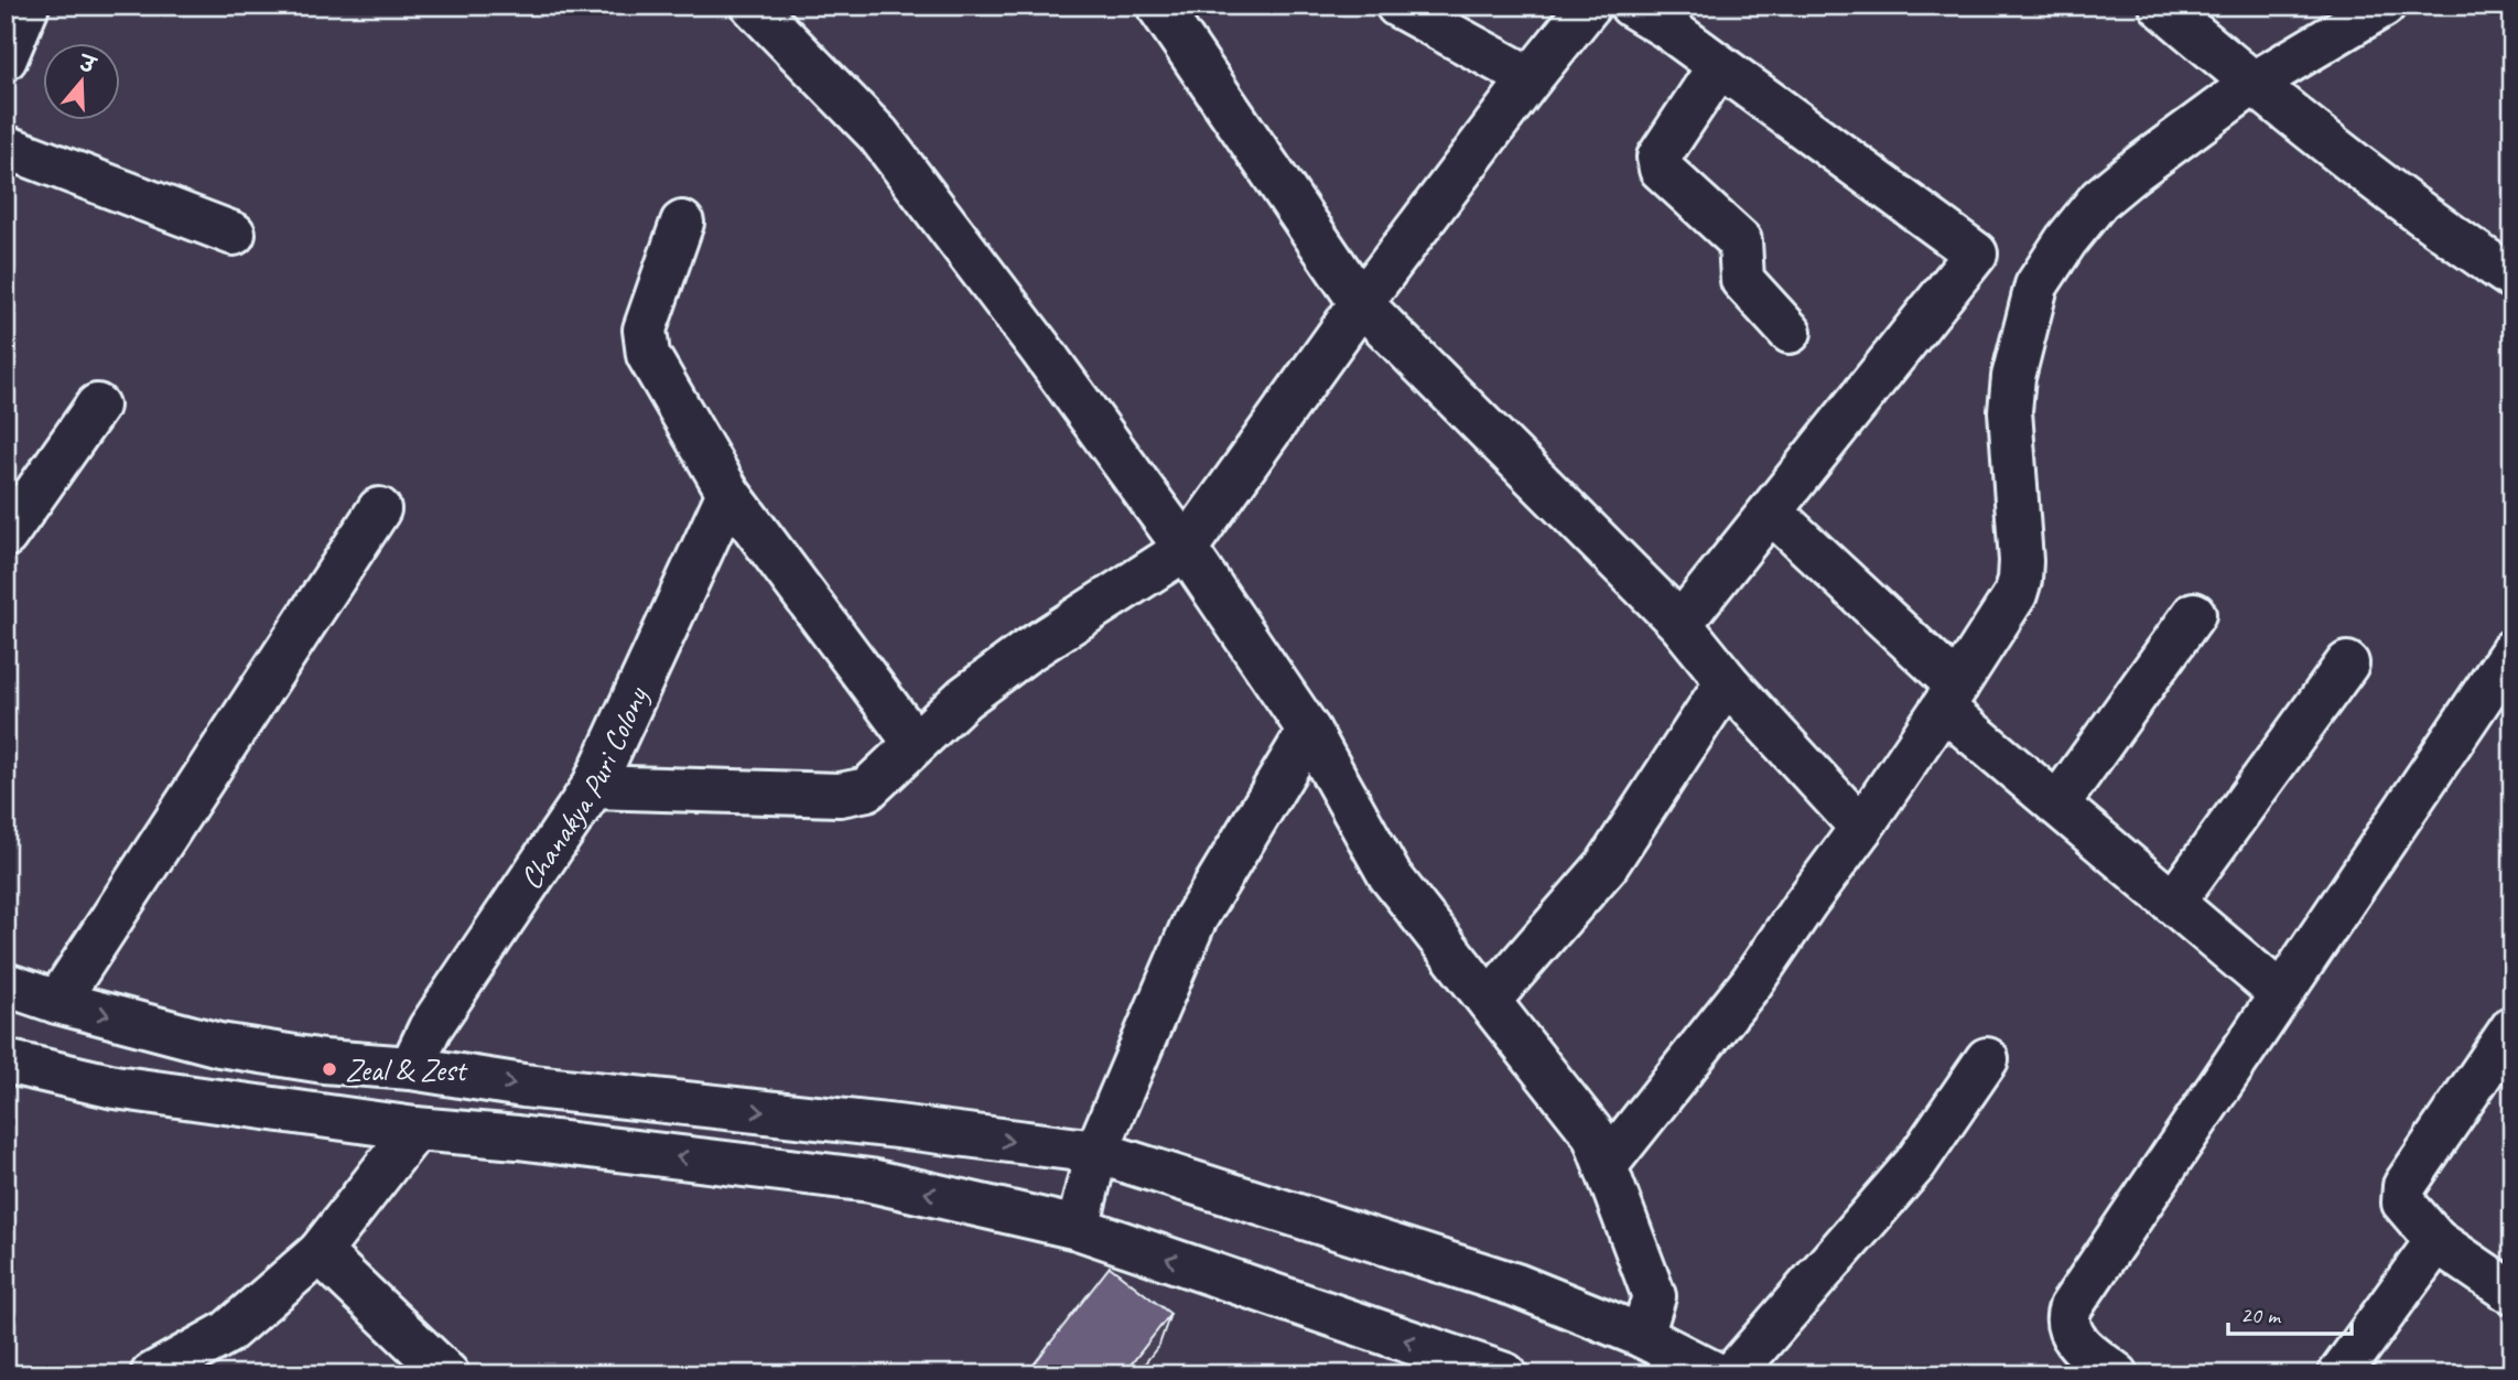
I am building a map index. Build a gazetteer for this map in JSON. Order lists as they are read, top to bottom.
{
  "streets": {
    "street": ["Chanakya Puri Colony"]
  },
  "places": ["Zeal & Zest"],
  "scale_bar": "20 m",
  "north": "top"
}
